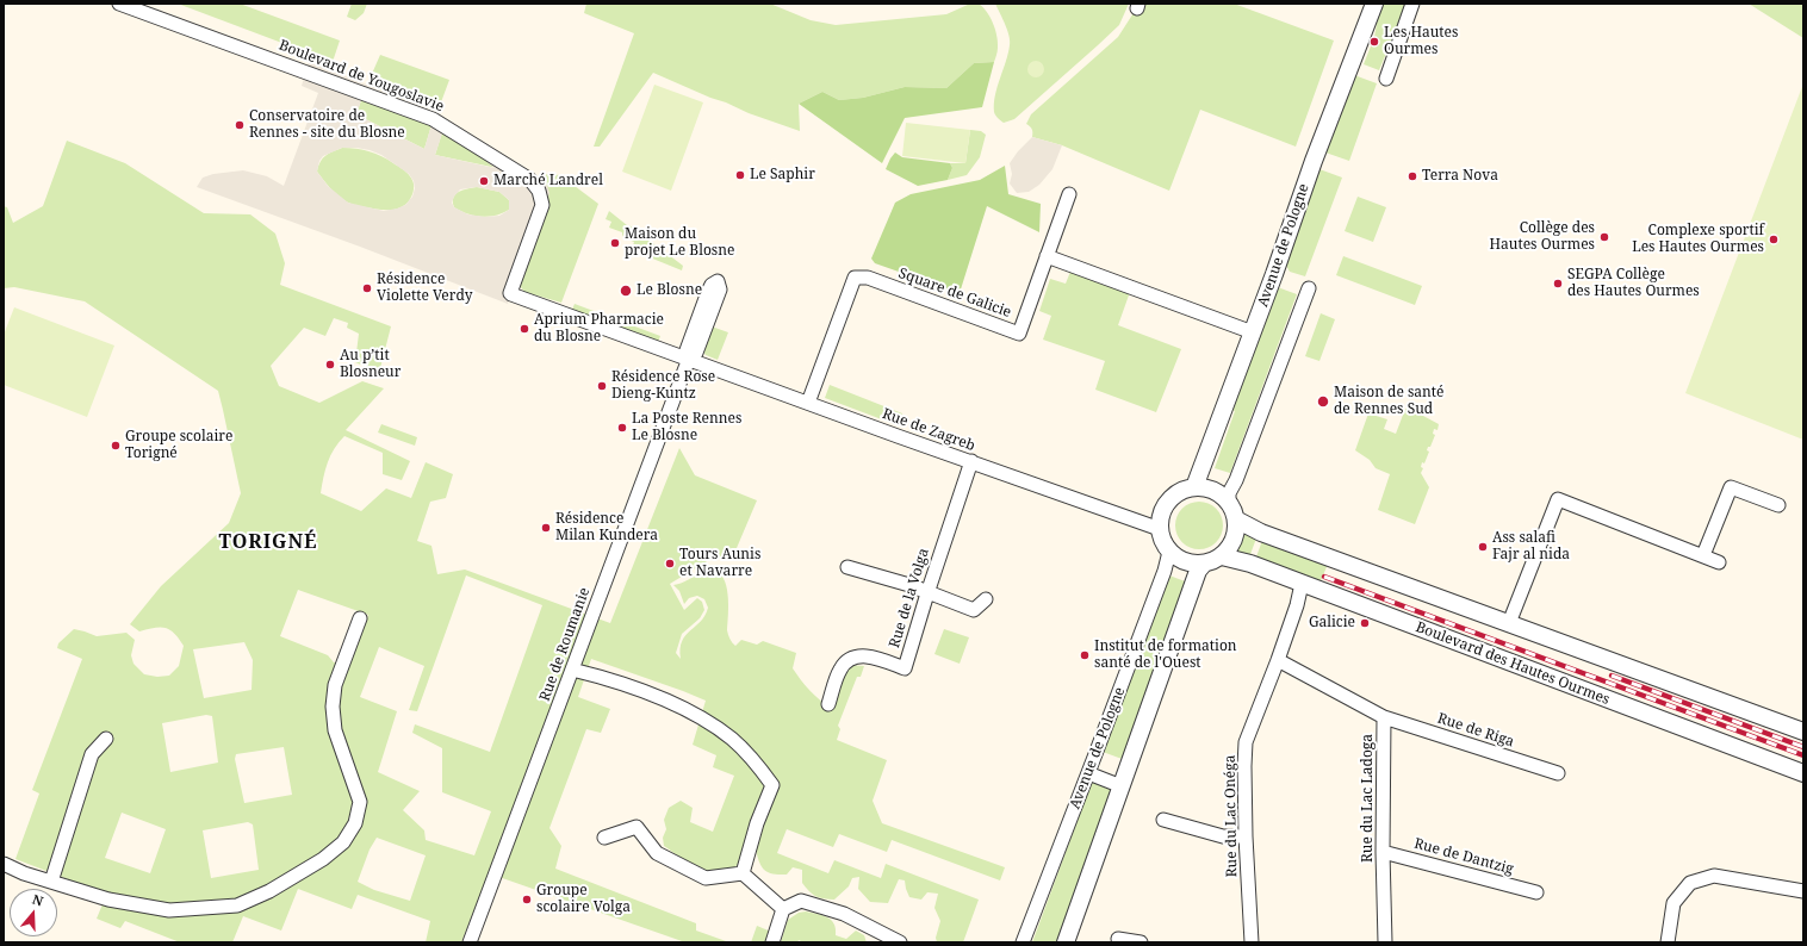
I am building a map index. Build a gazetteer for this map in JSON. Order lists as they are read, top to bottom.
{
  "streets": {
    "street": [
      "Boulevard de Yougoslavie",
      "Avenue de Pologne",
      "Square de Galicie",
      "Rue de Zagreb",
      "Rue de la Volga",
      "Rue de Roumanie",
      "Boulevard des Hautes Ourmes",
      "Rue de Riga",
      "Rue du Lac Ladoga",
      "Rue du Lac Onéga",
      "Rue de Dantzig"
    ]
  },
  "crossings": [
    ["Boulevard de Yougoslavie", "Rue de Zagreb"],
    ["Boulevard de Yougoslavie", "Rue de Roumanie"],
    ["Avenue de Pologne", "Rue de Zagreb"],
    ["Avenue de Pologne", "Boulevard des Hautes Ourmes"],
    ["Square de Galicie", "Rue de Zagreb"],
    ["Rue de Zagreb", "Rue de la Volga"],
    ["Rue de Zagreb", "Rue de Roumanie"],
    ["Rue de Zagreb", "Boulevard des Hautes Ourmes"],
    ["Boulevard des Hautes Ourmes", "Rue du Lac Onéga"],
    ["Rue de Riga", "Rue du Lac Ladoga"],
    ["Rue du Lac Ladoga", "Rue du Lac Onéga"],
    ["Rue du Lac Ladoga", "Rue de Dantzig"]
  ],
  "districts": ["TORIGNÉ"],
  "places": [
    "Les Hautes Ourmes",
    "Conservatoire de Rennes - site du Blosne",
    "Le Saphir",
    "Terra Nova",
    "Marché Landrel",
    "Collège des Hautes Ourmes",
    "Complexe sportif Les Hautes Ourmes",
    "Maison du projet Le Blosne",
    "SEGPA Collège des Hautes Ourmes",
    "Résidence Violette Verdy",
    "Le Blosne",
    "Aprium Pharmacie du Blosne",
    "Au p’tit Blosneur",
    "Résidence Rose Dieng-Kuntz",
    "Maison de santé de Rennes Sud",
    "La Poste Rennes Le Blosne",
    "Groupe scolaire Torigné",
    "Résidence Milan Kundera",
    "Ass salafi Fajr al nida",
    "Tours Aunis et Navarre",
    "Galicie",
    "Institut de formation santé de l'Ouest",
    "Groupe scolaire Volga"
  ],
  "north": "top"
}
